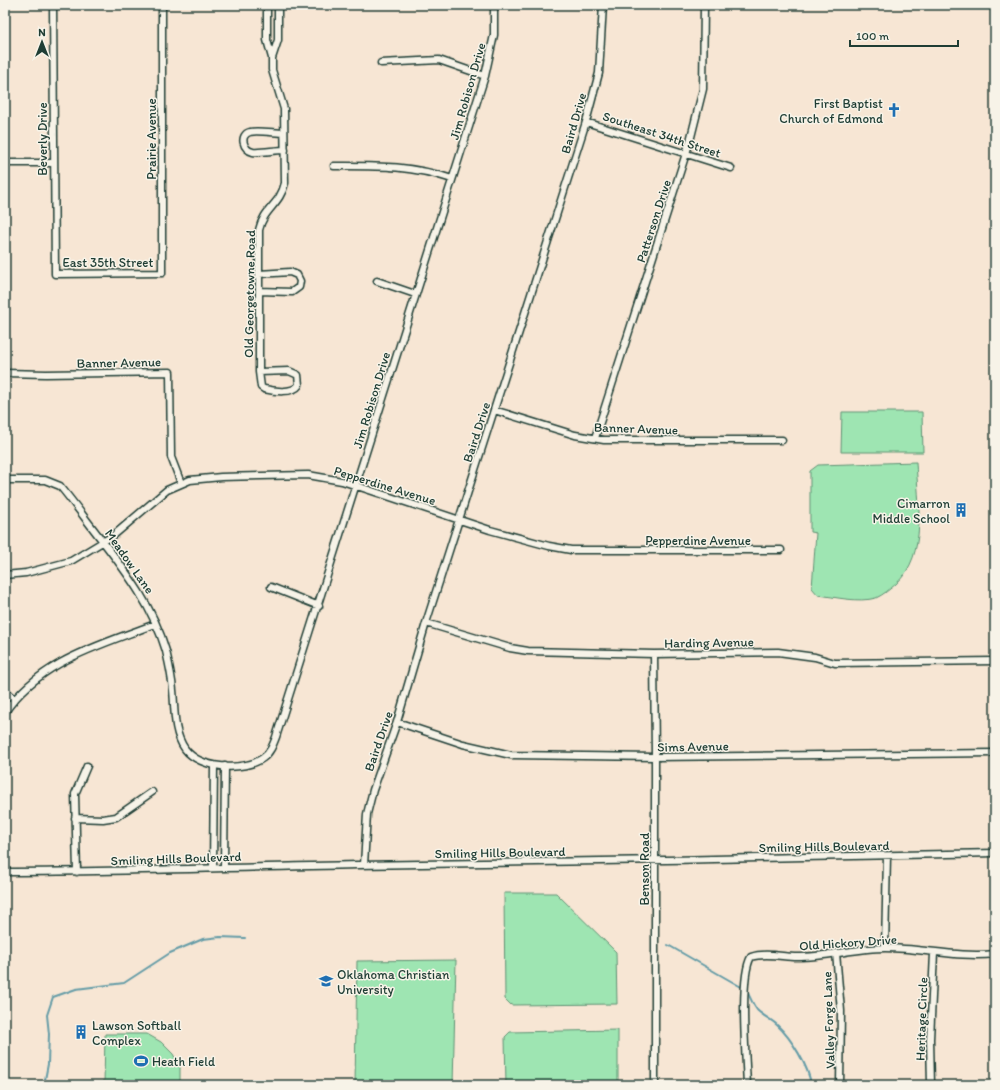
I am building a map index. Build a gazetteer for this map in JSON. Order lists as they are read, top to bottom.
{
  "streets": {
    "street": [
      "Jim Robison Drive",
      "Baird Drive",
      "Southeast 34th Street",
      "Beverly Drive",
      "Prairie Avenue",
      "Patterson Drive",
      "East 35th Street",
      "Old Georgetowne Road",
      "Banner Avenue",
      "Pepperdine Avenue",
      "Meadow Lane",
      "Harding Avenue",
      "Sims Avenue",
      "Smiling Hills Boulevard",
      "Benson Road",
      "Old Hickory Drive",
      "Heritage Circle",
      "Valley Forge Lane"
    ]
  },
  "crossings": [
    ["Jim Robison Drive", "Pepperdine Avenue"],
    ["Jim Robison Drive", "Meadow Lane"],
    ["Baird Drive", "Southeast 34th Street"],
    ["Baird Drive", "Banner Avenue"],
    ["Baird Drive", "Pepperdine Avenue"],
    ["Baird Drive", "Harding Avenue"],
    ["Baird Drive", "Sims Avenue"],
    ["Baird Drive", "Smiling Hills Boulevard"],
    ["Southeast 34th Street", "Patterson Drive"],
    ["Beverly Drive", "East 35th Street"],
    ["Prairie Avenue", "East 35th Street"],
    ["Patterson Drive", "Banner Avenue"],
    ["Banner Avenue", "Pepperdine Avenue"],
    ["Pepperdine Avenue", "Meadow Lane"],
    ["Harding Avenue", "Benson Road"],
    ["Sims Avenue", "Benson Road"],
    ["Smiling Hills Boulevard", "Benson Road"],
    ["Old Hickory Drive", "Heritage Circle"],
    ["Old Hickory Drive", "Valley Forge Lane"]
  ],
  "places": {
    "church": ["First Baptist Church of Edmond"],
    "building": ["Cimarron Middle School", "Lawson Softball Complex"],
    "school or university": ["Oklahoma Christian University"],
    "sports": ["Heath Field"]
  },
  "scale_bar": "100 m",
  "north": "top"
}
